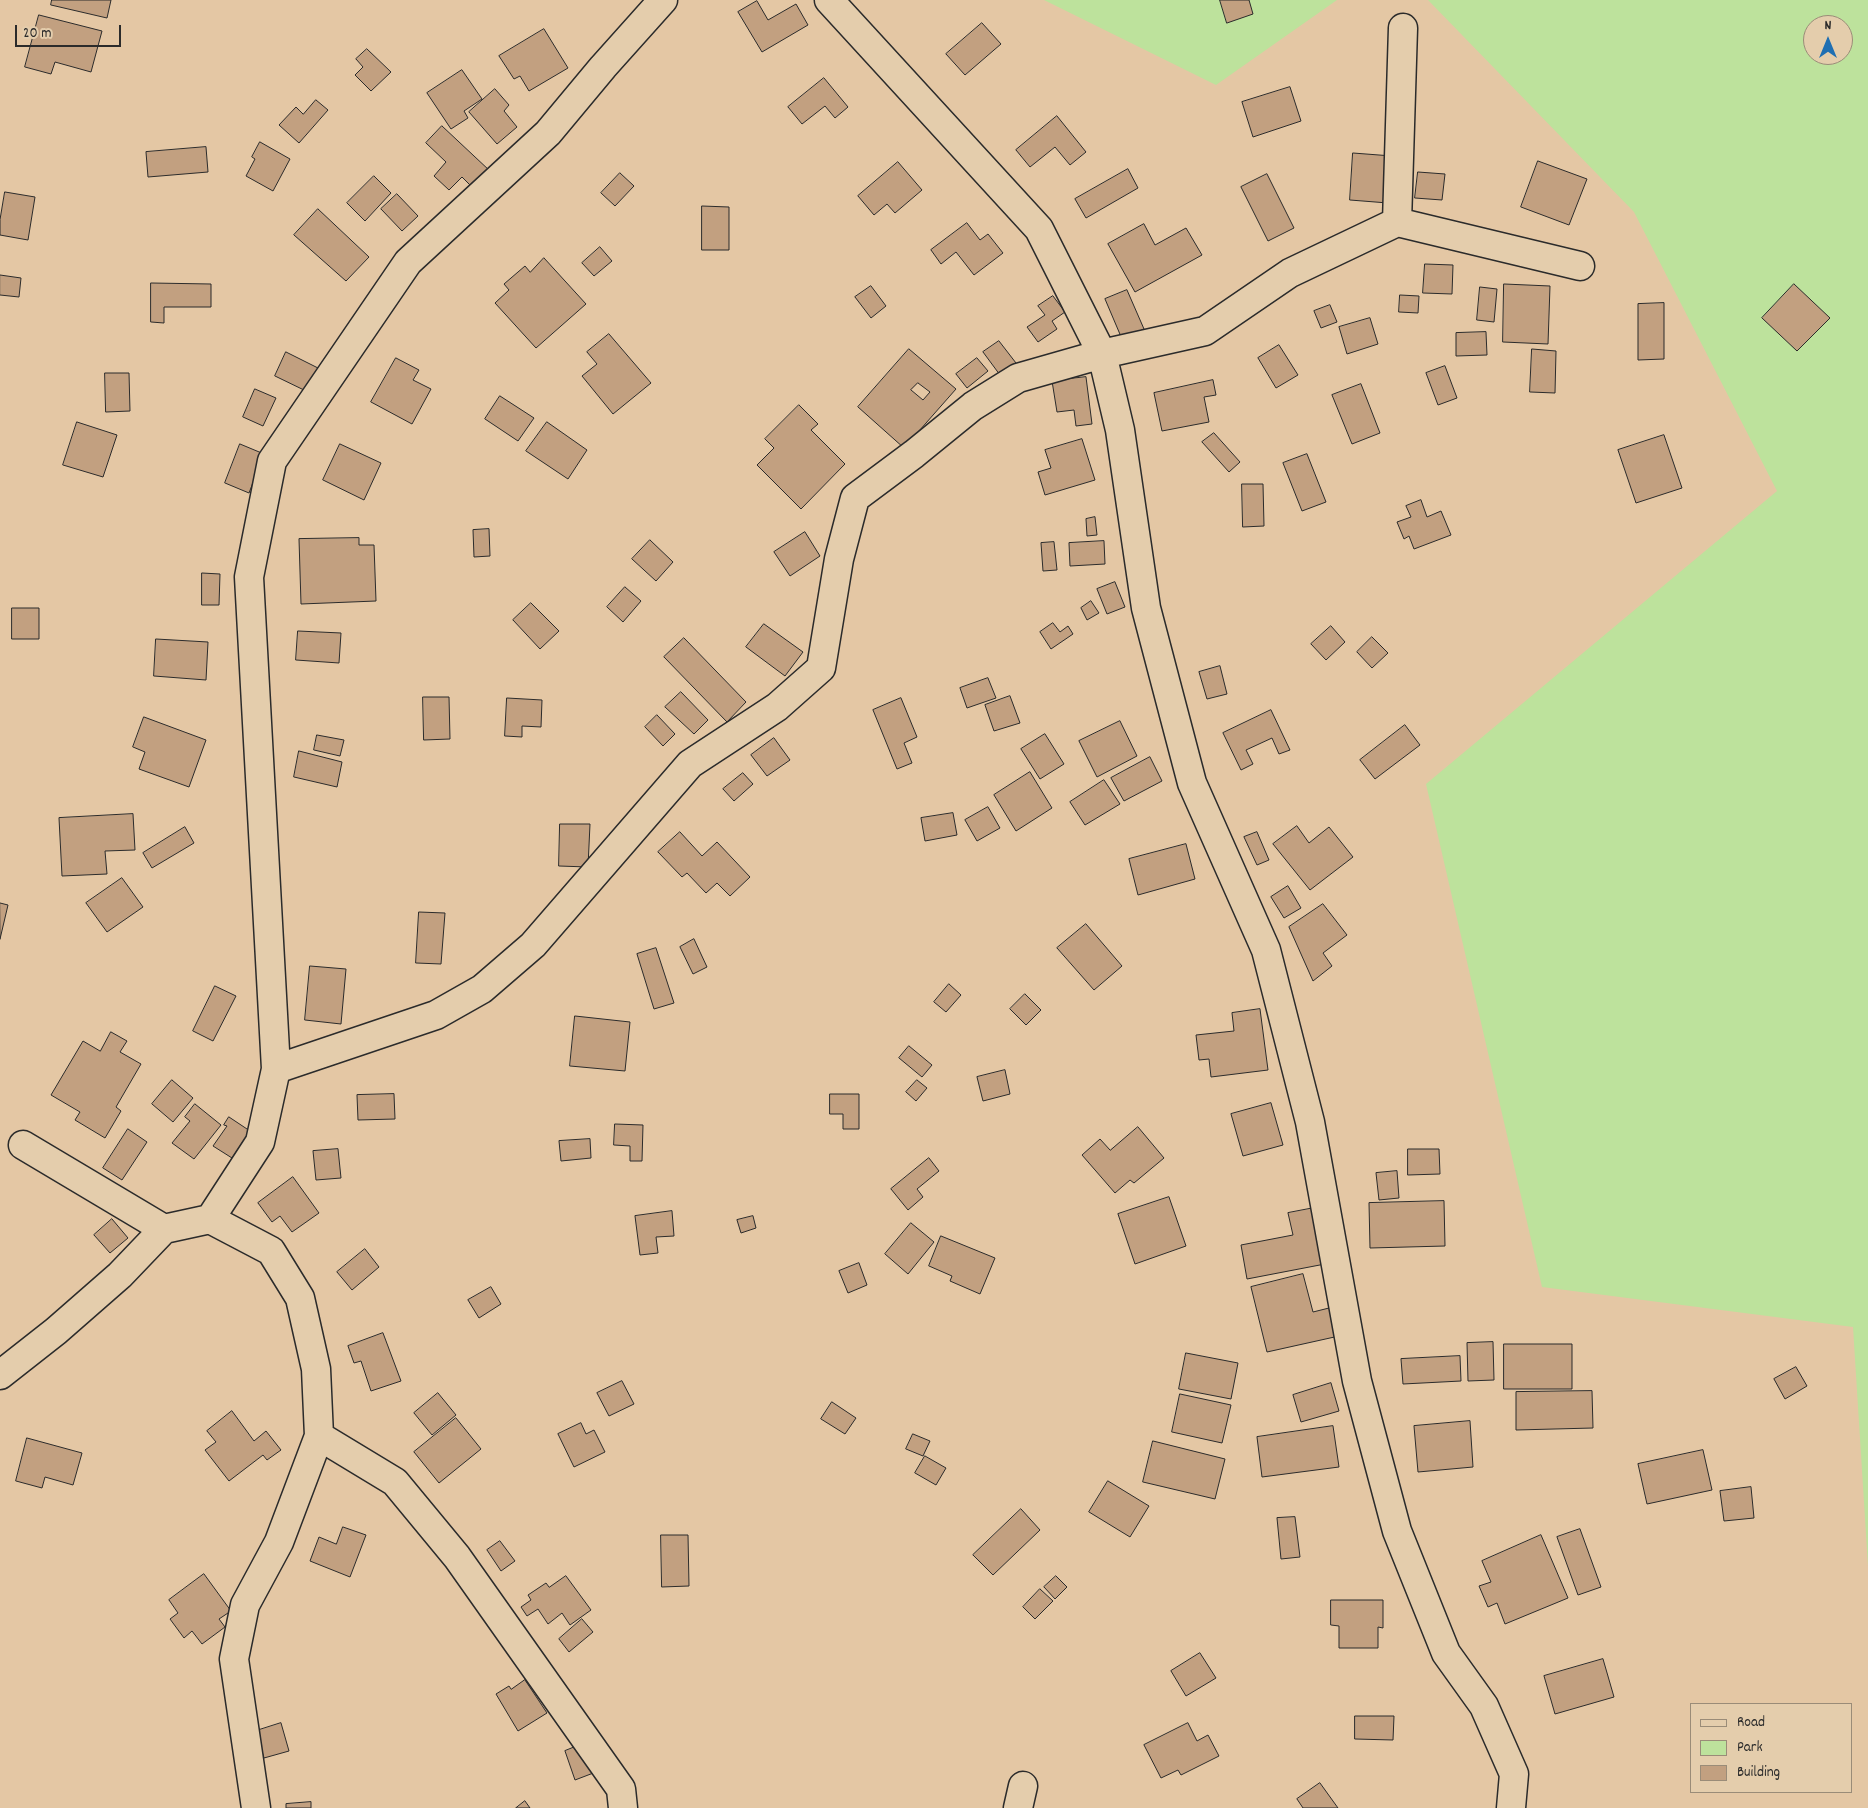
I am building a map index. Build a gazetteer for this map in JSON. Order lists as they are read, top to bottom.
{
  "legend": ["Road", "Park", "Building"],
  "scale_bar": "20 m",
  "north": "top"
}
